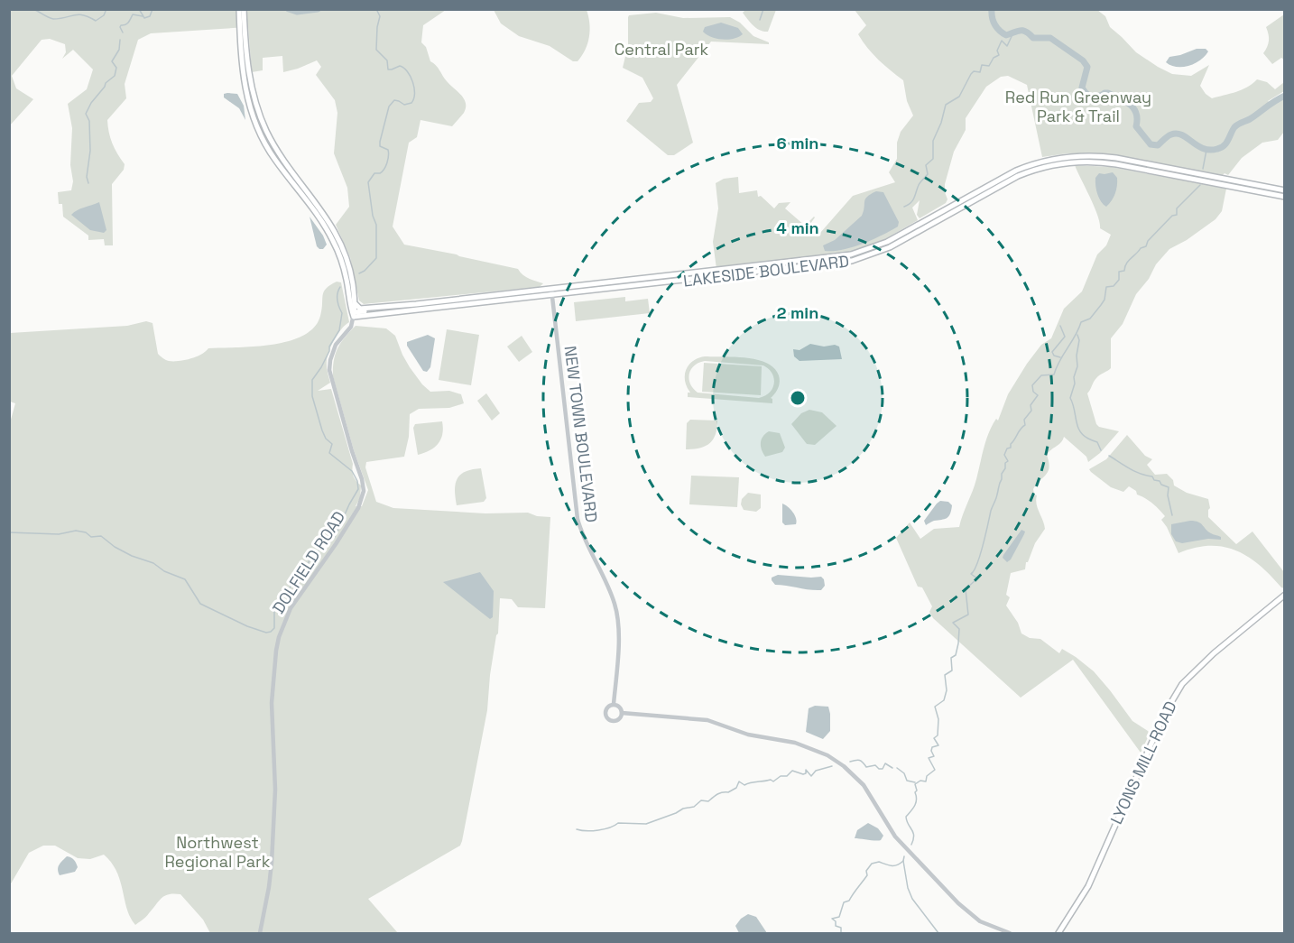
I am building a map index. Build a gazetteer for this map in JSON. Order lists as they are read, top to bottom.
{
  "streets": {
    "main road": ["LAKESIDE BOULEVARD", "LYONS MILL ROAD"],
    "street": ["NEW TOWN BOULEVARD", "DOLFIELD ROAD"]
  },
  "crossings": [
    ["LAKESIDE BOULEVARD", "NEW TOWN BOULEVARD"],
    ["LAKESIDE BOULEVARD", "DOLFIELD ROAD"]
  ],
  "parks": ["Central Park", "Red Run Greenway Park & Trail", "Northwest Regional Park"],
  "rings": ["6 min", "4 min", "2 min"]
}
